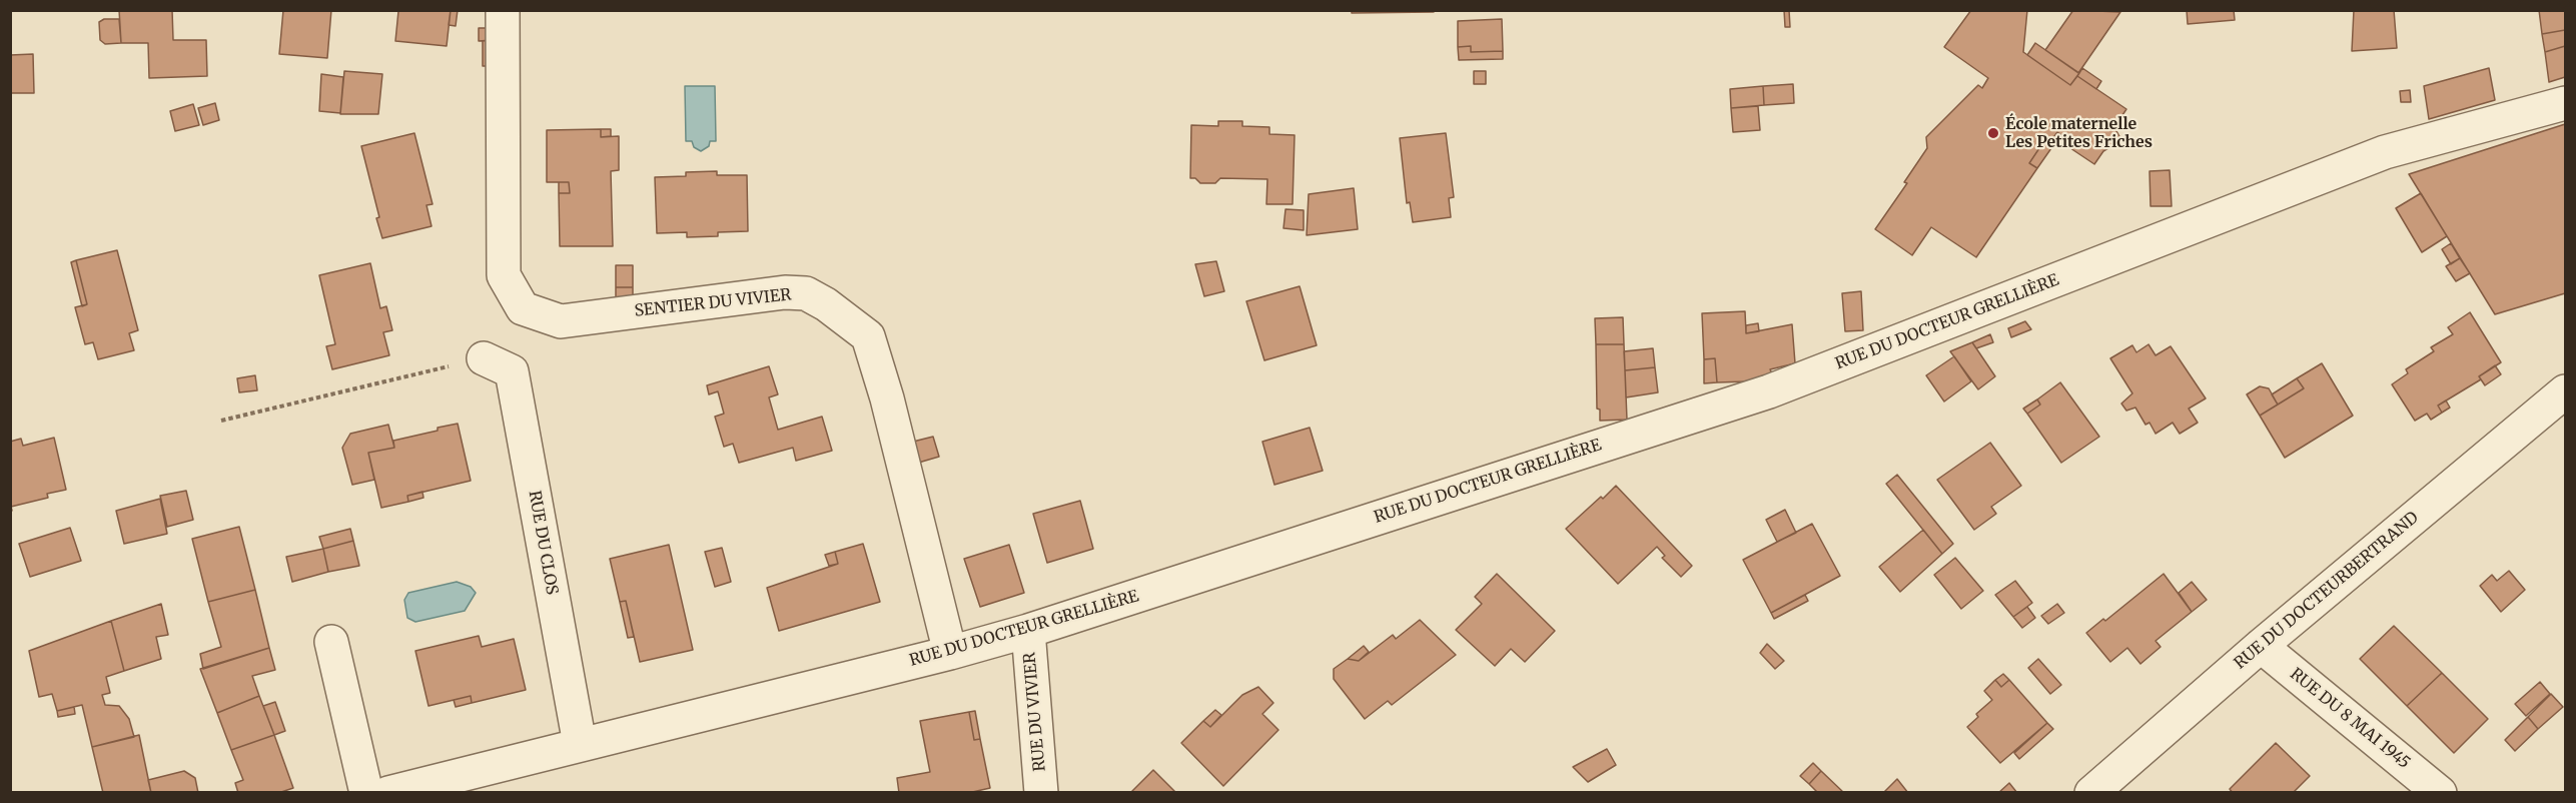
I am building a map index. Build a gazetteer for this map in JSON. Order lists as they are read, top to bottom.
{
  "streets": {
    "street": [
      "SENTIER DU VIVIER",
      "RUE DU DOCTEUR GRELLIÈRE",
      "RUE DU CLOS",
      "RUE DU DOCTEURBERTRAND",
      "RUE DU VIVIER",
      "RUE DU 8 MAI 1945"
    ]
  },
  "crossings": [
    ["SENTIER DU VIVIER", "RUE DU DOCTEUR GRELLIÈRE"],
    ["RUE DU DOCTEUR GRELLIÈRE", "RUE DU CLOS"],
    ["RUE DU DOCTEUR GRELLIÈRE", "RUE DU VIVIER"],
    ["RUE DU DOCTEURBERTRAND", "RUE DU 8 MAI 1945"]
  ],
  "places": ["École maternelle Les Petites Friches"]
}
